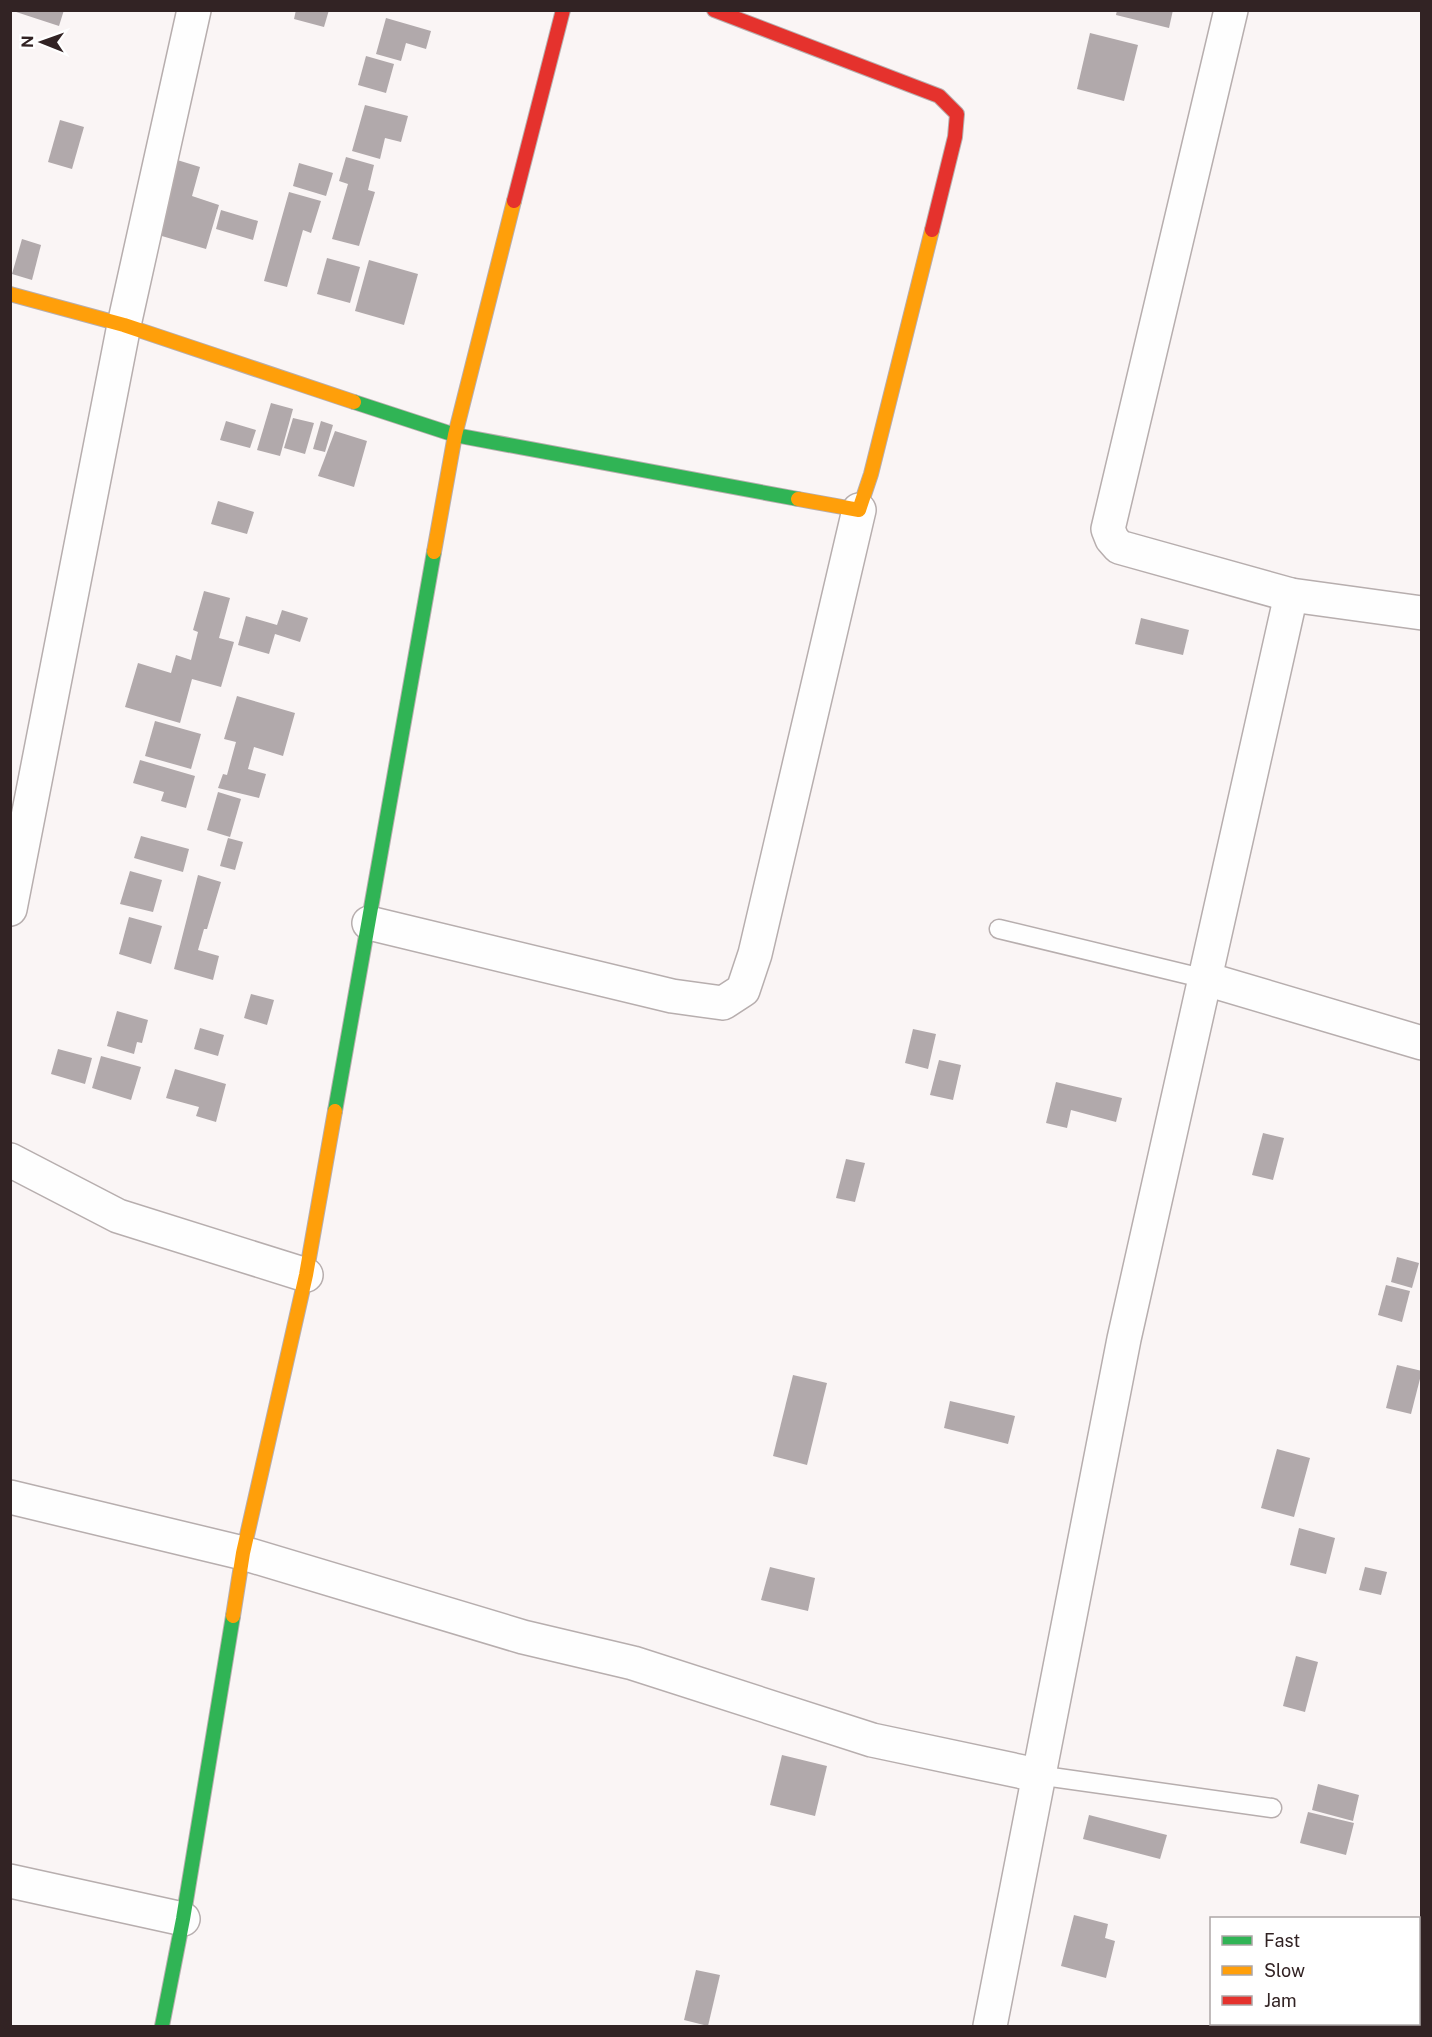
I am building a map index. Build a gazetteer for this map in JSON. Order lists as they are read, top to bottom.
{
  "legend": ["Fast", "Slow", "Jam"],
  "north": "left"
}
